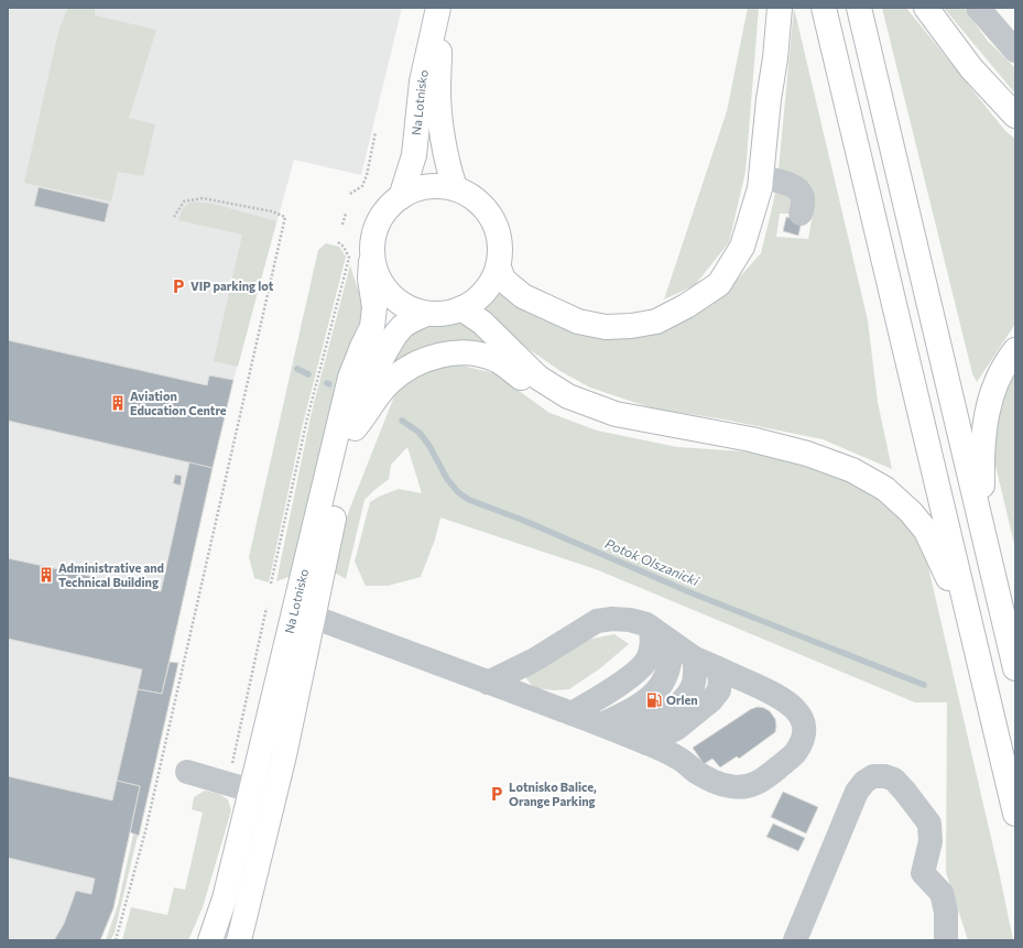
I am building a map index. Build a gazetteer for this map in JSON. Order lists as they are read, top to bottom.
{
  "streets": {
    "main road": ["Na Lotnisko"]
  },
  "water": ["Potok Olszanicki"],
  "places": {
    "parking": ["VIP parking lot", "Lotnisko Balice, Orange Parking"],
    "building": ["Aviation Education Centre", "Administrative and Technical Building"],
    "fuel station": ["Orlen"]
  }
}
